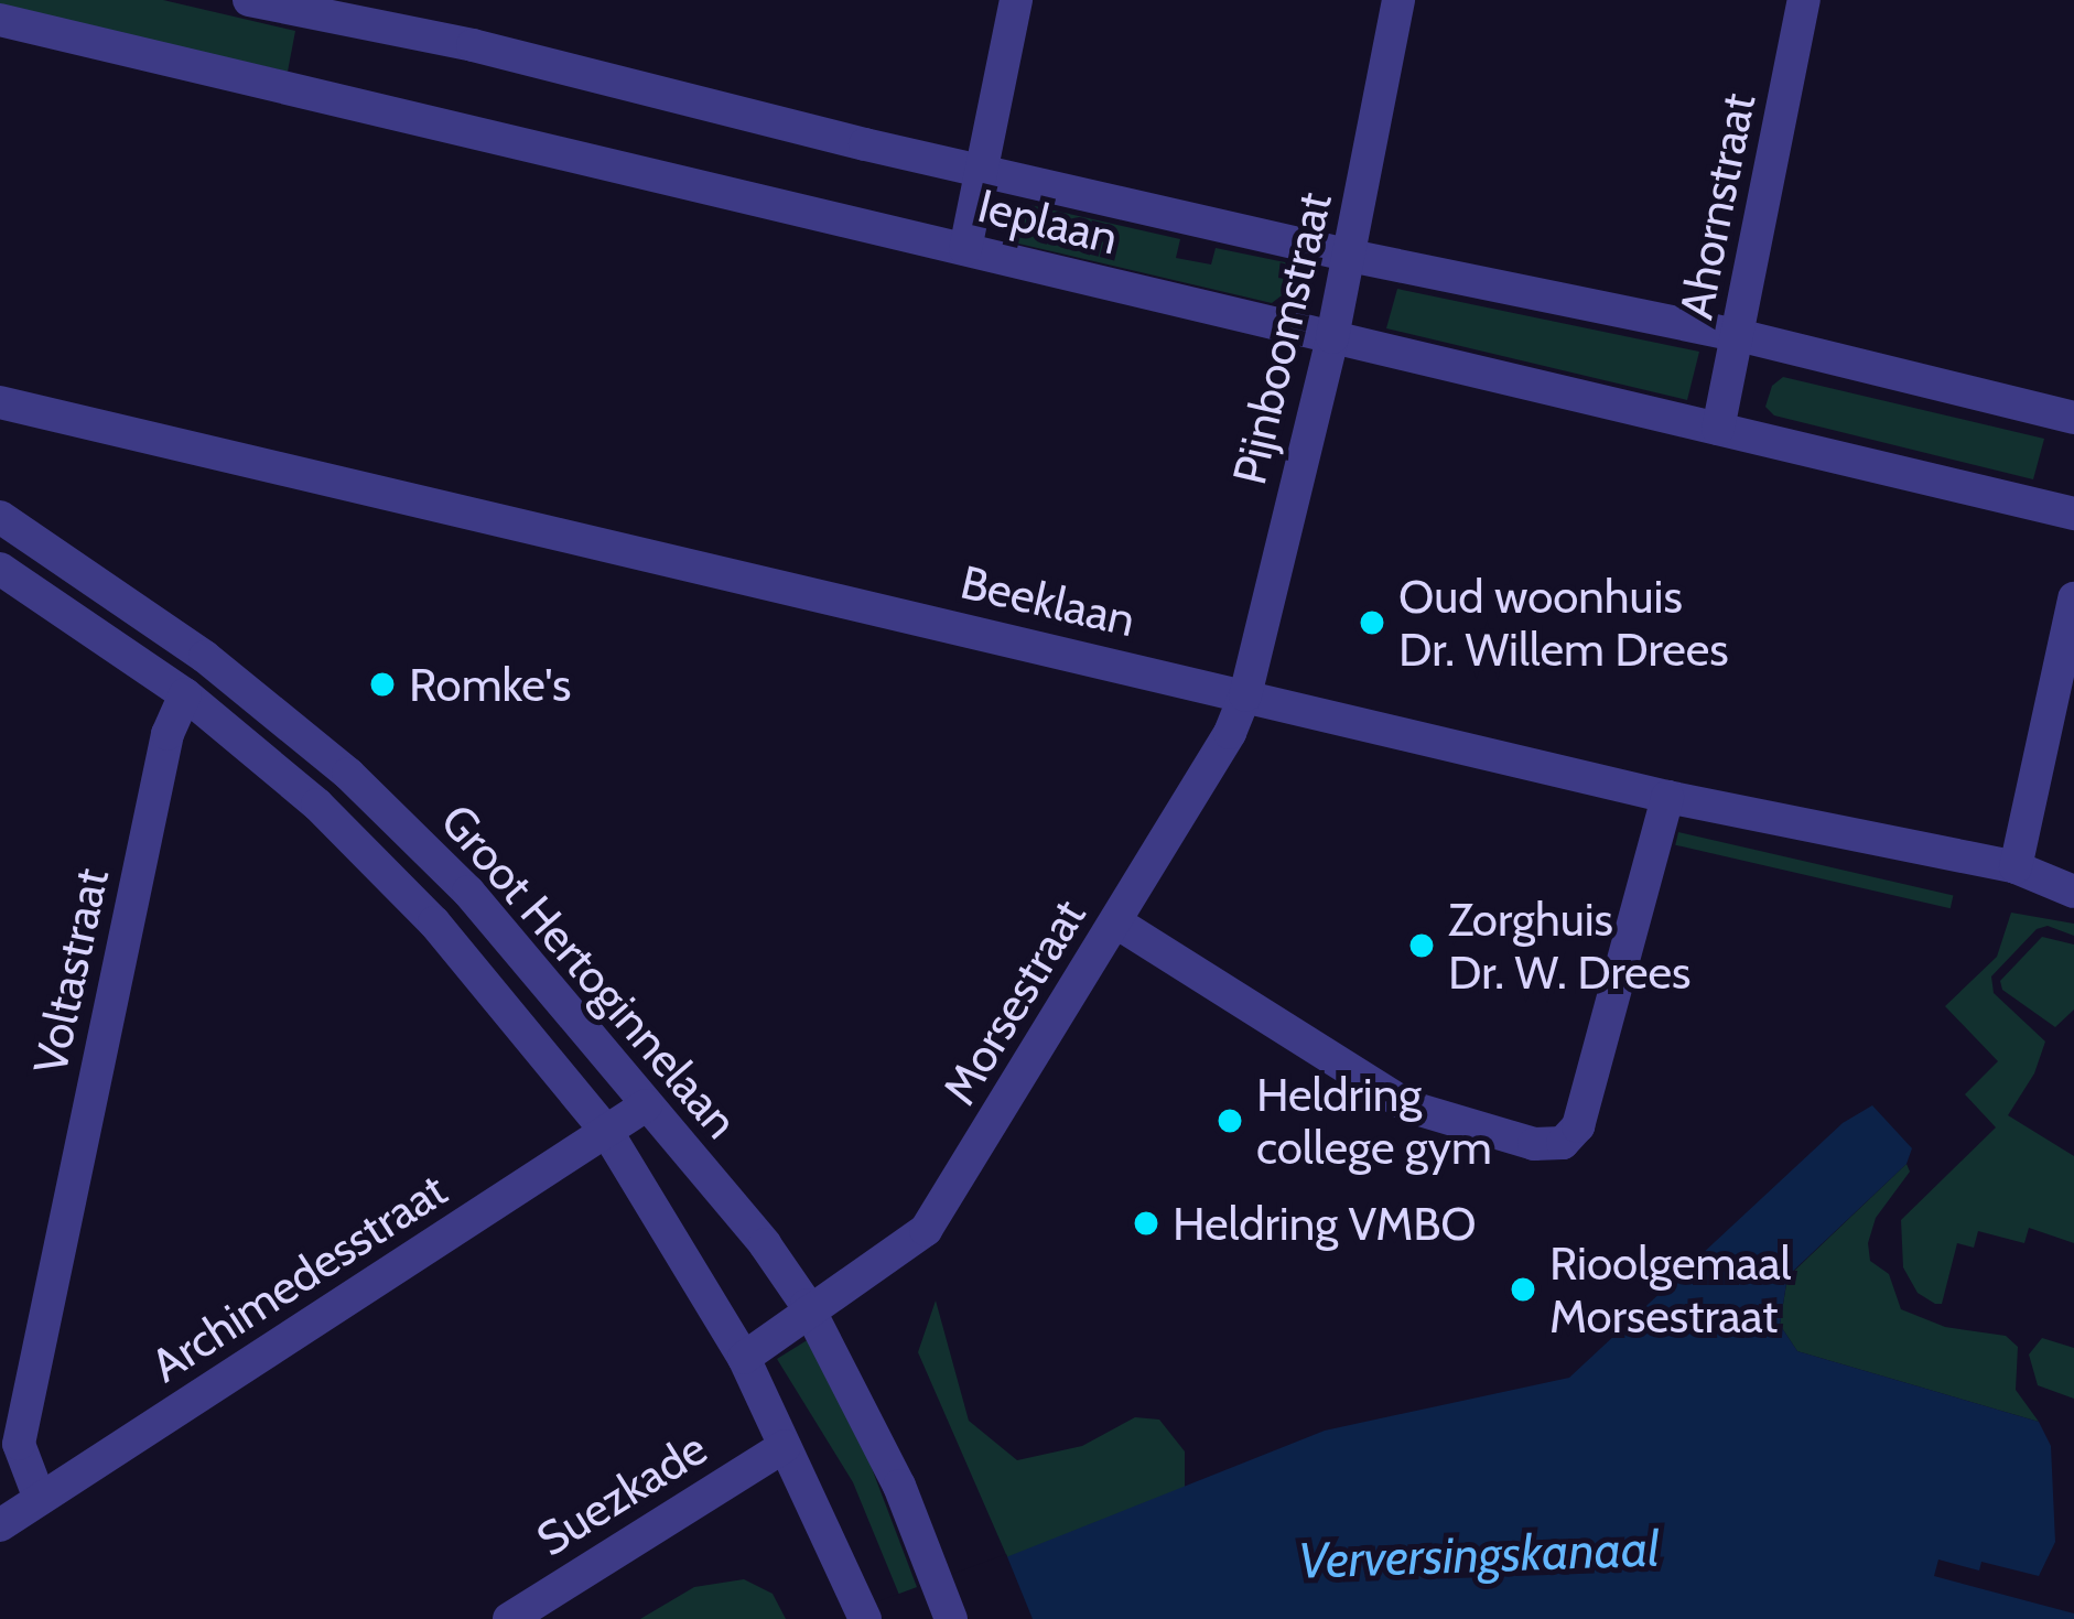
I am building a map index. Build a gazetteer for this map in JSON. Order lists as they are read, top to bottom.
{
  "streets": {
    "street": [
      "Ahornstraat",
      "Ieplaan",
      "Pijnboomstraat",
      "Beeklaan",
      "Voltastraat",
      "Groot Hertoginnelaan",
      "Morsestraat",
      "Archimedesstraat",
      "Suezkade"
    ]
  },
  "crossings": [
    ["Ahornstraat", "Ieplaan"],
    ["Ieplaan", "Pijnboomstraat"],
    ["Pijnboomstraat", "Beeklaan"],
    ["Pijnboomstraat", "Morsestraat"],
    ["Beeklaan", "Morsestraat"],
    ["Voltastraat", "Groot Hertoginnelaan"],
    ["Voltastraat", "Archimedesstraat"],
    ["Groot Hertoginnelaan", "Morsestraat"],
    ["Groot Hertoginnelaan", "Archimedesstraat"],
    ["Groot Hertoginnelaan", "Suezkade"]
  ],
  "water": ["Verversingskanaal"],
  "places": [
    "Oud woonhuis Dr. Willem Drees",
    "Romke's",
    "Zorghuis Dr. W. Drees",
    "Heldring college gym",
    "Heldring VMBO",
    "Rioolgemaal Morsestraat"
  ]
}
